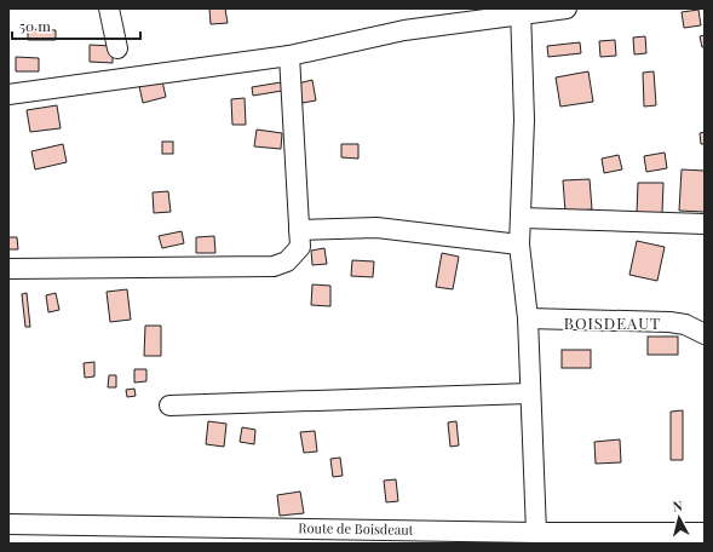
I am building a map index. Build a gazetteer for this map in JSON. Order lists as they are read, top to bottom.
{
  "streets": {
    "street": ["Route de Boisdeaut"]
  },
  "districts": ["BOISDEAUT"],
  "scale_bar": "50 m",
  "north": "top"
}
